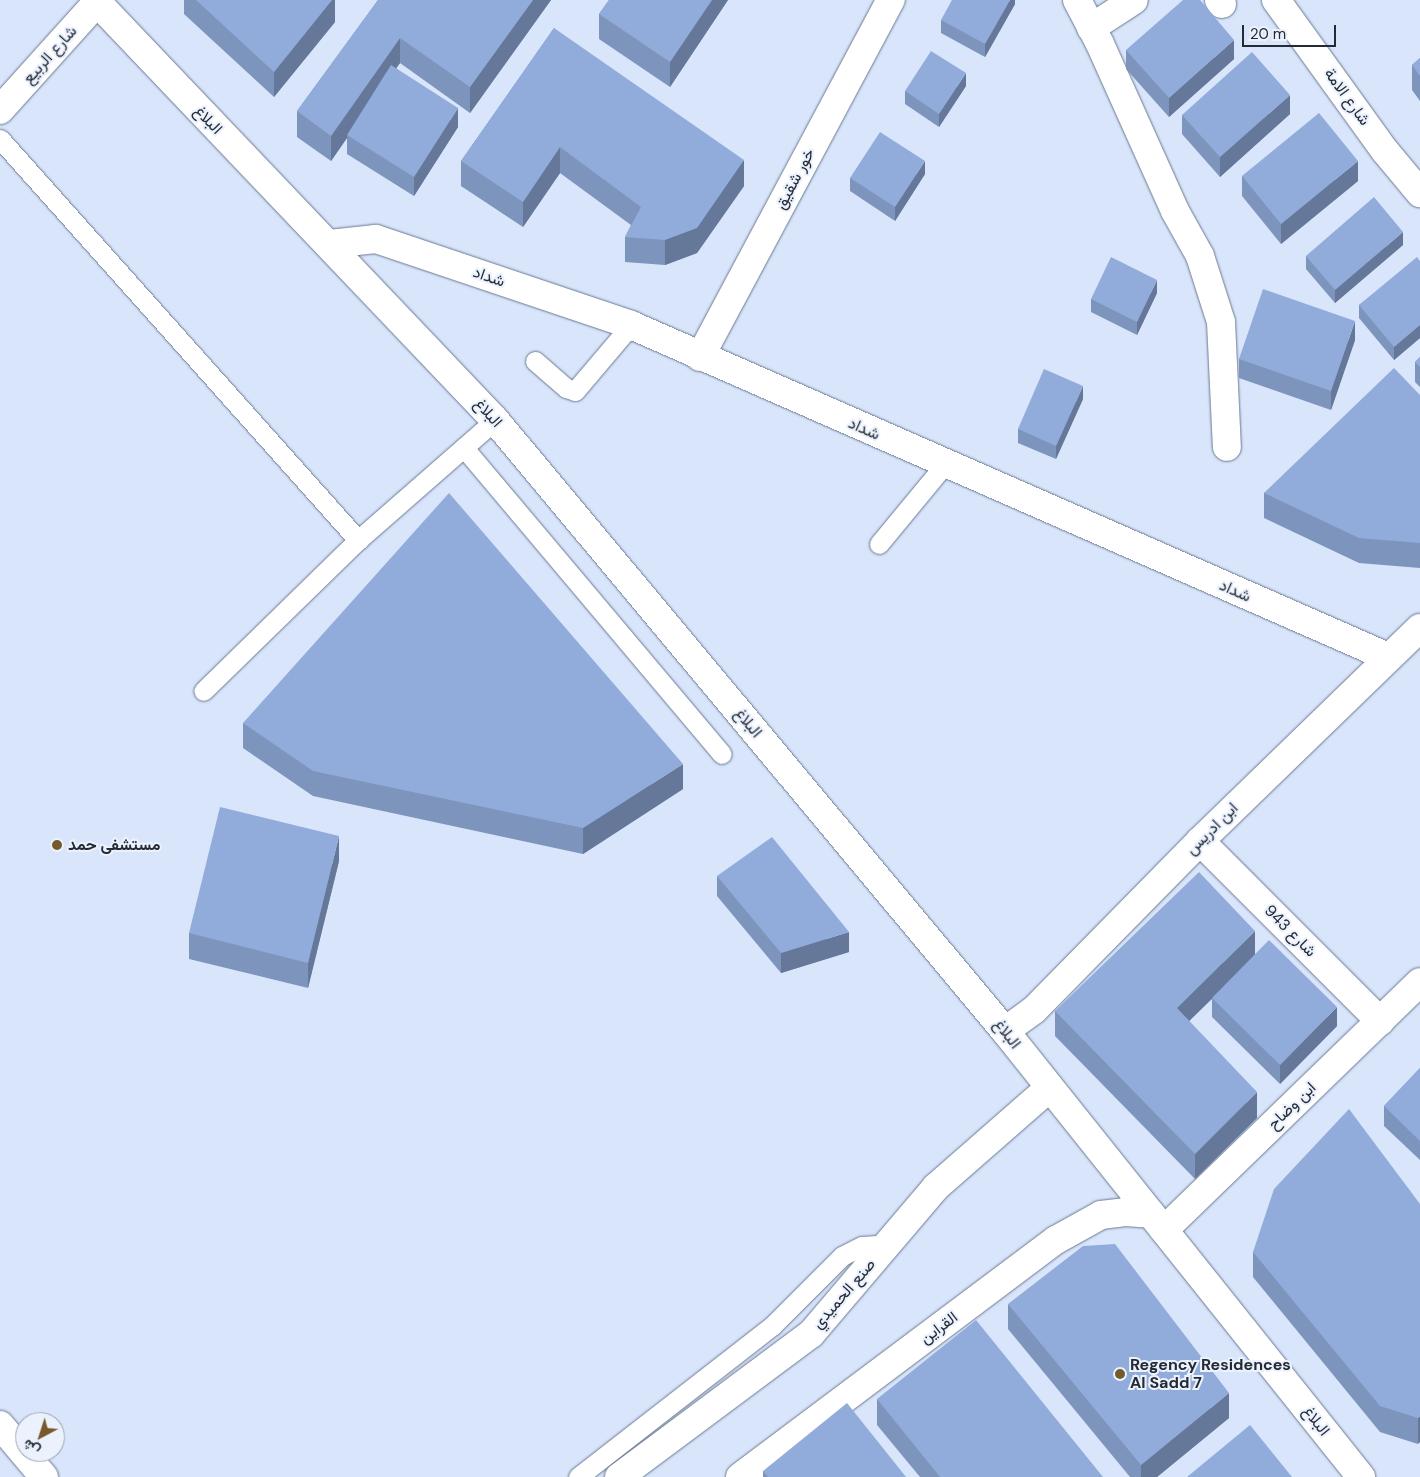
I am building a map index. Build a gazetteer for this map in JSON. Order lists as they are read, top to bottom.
{
  "streets": {
    "street": [
      "شارع الربيع",
      "شارع الامة",
      "البلاغ",
      "خور شقيق",
      "شداد",
      "ابن ادريس",
      "شارع 943",
      "ابن وضاح",
      "صنع الحميدي",
      "القراين"
    ]
  },
  "crossings": [
    ["شارع الربيع", "البلاغ"],
    ["البلاغ", "شداد"],
    ["البلاغ", "ابن ادريس"],
    ["البلاغ", "ابن وضاح"],
    ["البلاغ", "صنع الحميدي"],
    ["البلاغ", "القراين"],
    ["خور شقيق", "شداد"],
    ["شداد", "ابن ادريس"],
    ["ابن ادريس", "شارع 943"],
    ["شارع 943", "ابن وضاح"],
    ["ابن وضاح", "القراين"]
  ],
  "places": ["مستشفى حمد", "Regency Residences Al Sadd 7"],
  "scale_bar": "20 m",
  "north": "bottom left"
}
